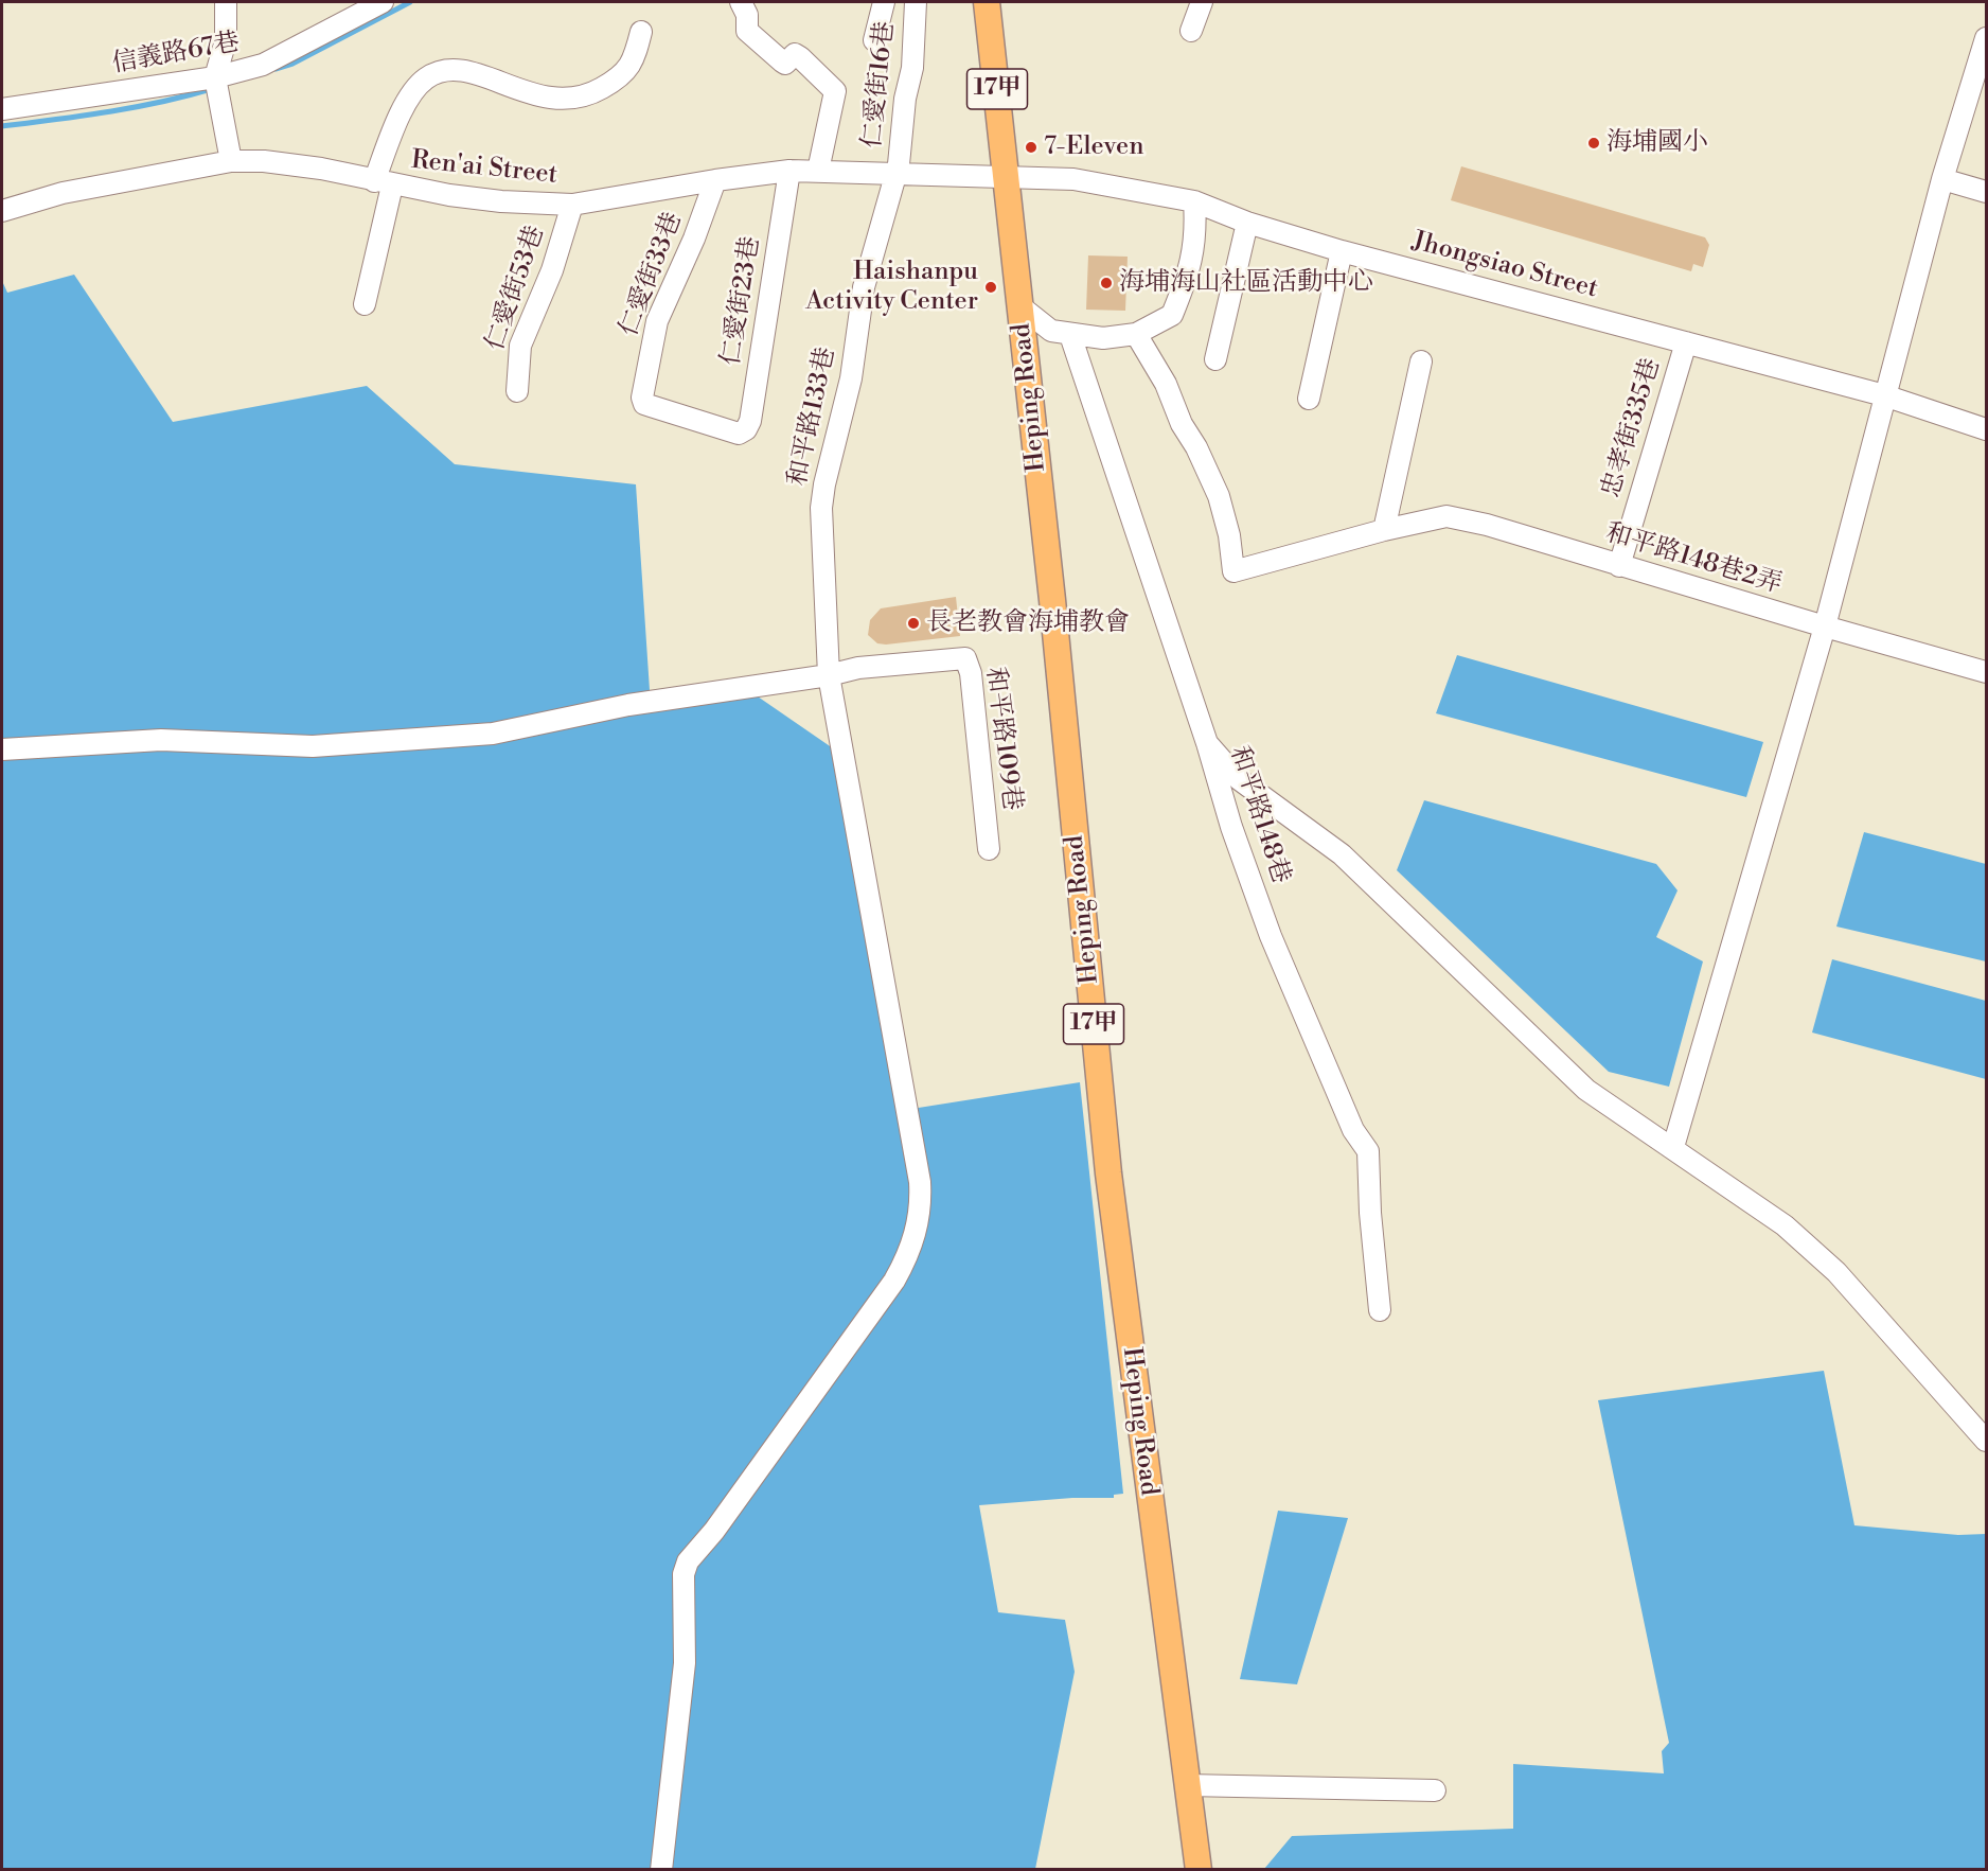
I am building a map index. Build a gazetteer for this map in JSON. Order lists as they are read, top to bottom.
{
  "streets": {
    "main road": ["17甲", "Heping Road"],
    "street": [
      "信義路67巷",
      "仁愛街16巷",
      "Ren'ai Street",
      "Jhongsiao Street",
      "仁愛街33巷",
      "仁愛街53巷",
      "仁愛街23巷",
      "和平路133巷",
      "忠孝街335巷",
      "和平路148巷2弄",
      "和平路109巷",
      "和平路148巷"
    ]
  },
  "crossings": [
    ["仁愛街16巷", "Ren'ai Street"],
    ["仁愛街16巷", "和平路133巷"],
    ["17甲", "Ren'ai Street"],
    ["17甲", "Jhongsiao Street"],
    ["17甲", "Heping Road"],
    ["Ren'ai Street", "Jhongsiao Street"],
    ["Ren'ai Street", "仁愛街33巷"],
    ["Ren'ai Street", "仁愛街53巷"],
    ["Ren'ai Street", "仁愛街23巷"],
    ["Ren'ai Street", "Heping Road"],
    ["Ren'ai Street", "和平路133巷"],
    ["Jhongsiao Street", "Heping Road"],
    ["Jhongsiao Street", "忠孝街335巷"],
    ["仁愛街33巷", "仁愛街23巷"],
    ["和平路133巷", "和平路109巷"],
    ["忠孝街335巷", "和平路148巷2弄"]
  ],
  "places": [
    "海埔國小",
    "7-Eleven",
    "海埔海山社區活動中心",
    "Haishanpu Activity Center",
    "長老教會海埔教會"
  ]
}
